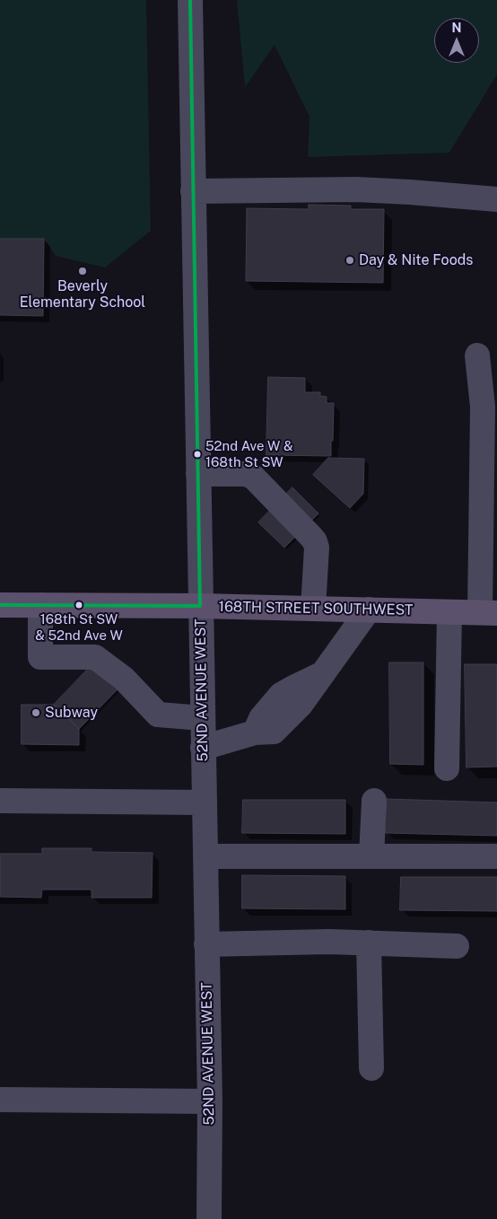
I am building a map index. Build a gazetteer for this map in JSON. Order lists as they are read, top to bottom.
{
  "streets": {
    "main road": ["168TH STREET SOUTHWEST"],
    "street": ["52ND AVENUE WEST"]
  },
  "crossings": [
    ["168TH STREET SOUTHWEST", "52ND AVENUE WEST"]
  ],
  "places": [
    "Day & Nite Foods",
    "Beverly Elementary School",
    "52nd Ave W & 168th St SW",
    "168th St SW & 52nd Ave W",
    "Subway"
  ],
  "north": "top"
}
